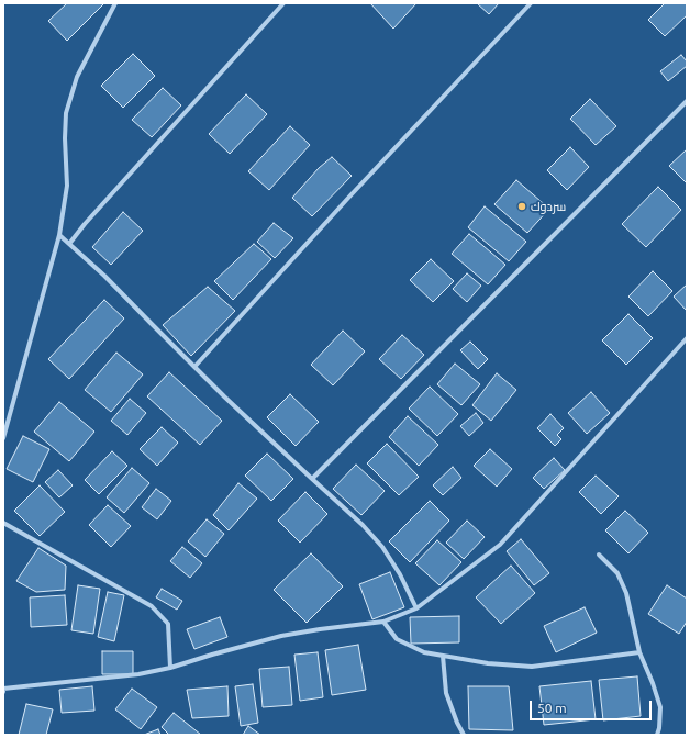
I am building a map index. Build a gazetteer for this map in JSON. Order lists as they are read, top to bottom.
{
  "places": ["سردوك"],
  "scale_bar": "50 m"
}
